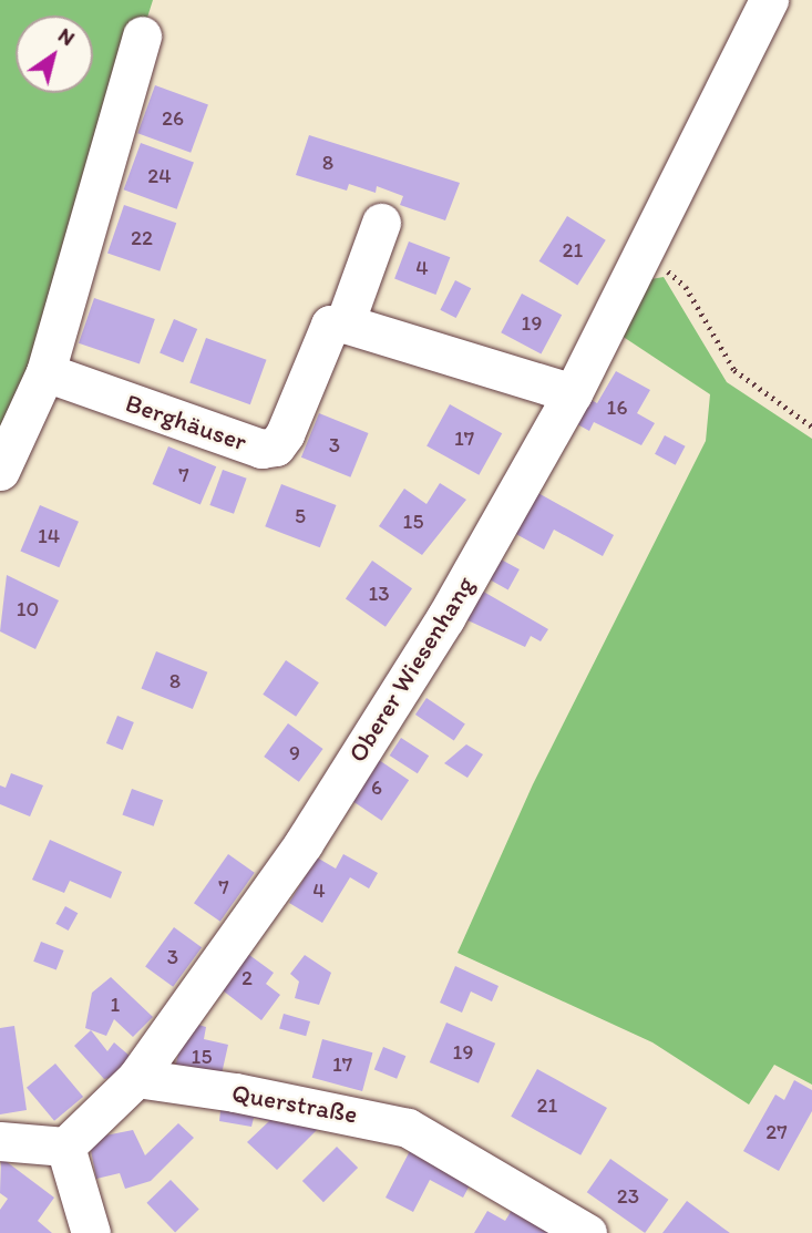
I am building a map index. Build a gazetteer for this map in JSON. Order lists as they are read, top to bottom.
{
  "streets": {
    "street": ["Berghäuser", "Oberer Wiesenhang", "Querstraße"]
  },
  "crossings": [
    ["Oberer Wiesenhang", "Querstraße"]
  ],
  "house_numbers": [
    "26",
    "8",
    "24",
    "22",
    "21",
    "4",
    "19",
    "16",
    "17",
    "3",
    "7",
    "5",
    "15",
    "14",
    "13",
    "10",
    "8",
    "9",
    "6",
    "7",
    "4",
    "3",
    "2",
    "1",
    "19",
    "15",
    "17",
    "21",
    "27",
    "23"
  ],
  "north": "top right"
}
